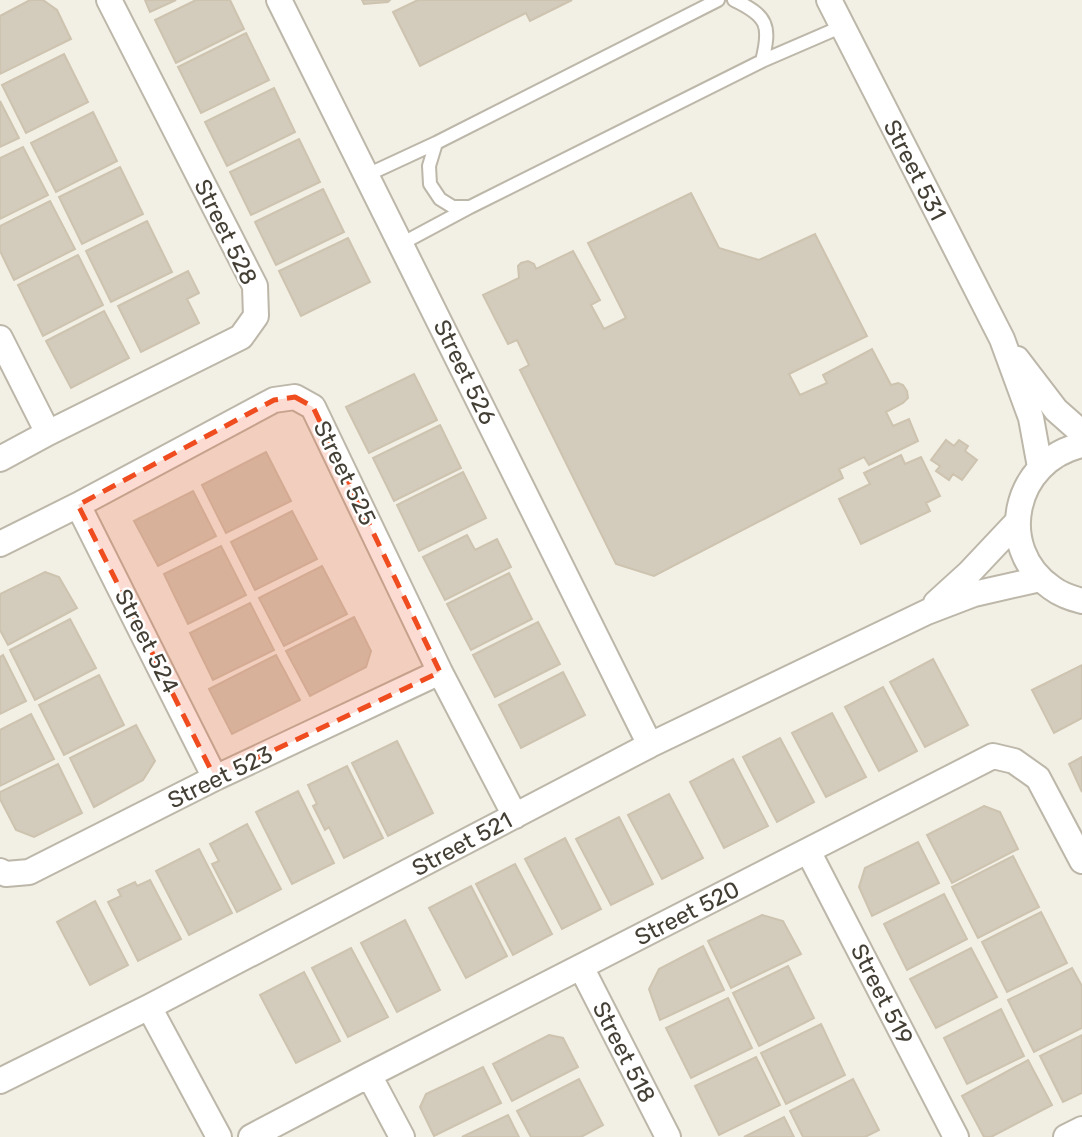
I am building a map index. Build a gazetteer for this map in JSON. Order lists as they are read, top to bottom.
{
  "streets": {
    "street": [
      "Street 531",
      "Street 528",
      "Street 526",
      "Street 525",
      "Street 524",
      "Street 523",
      "Street 521",
      "Street 520",
      "Street 519",
      "Street 518"
    ]
  },
  "crossings": [
    ["Street 526", "Street 521"],
    ["Street 525", "Street 524"],
    ["Street 525", "Street 523"],
    ["Street 525", "Street 521"],
    ["Street 524", "Street 523"],
    ["Street 520", "Street 519"],
    ["Street 520", "Street 518"]
  ]
}
